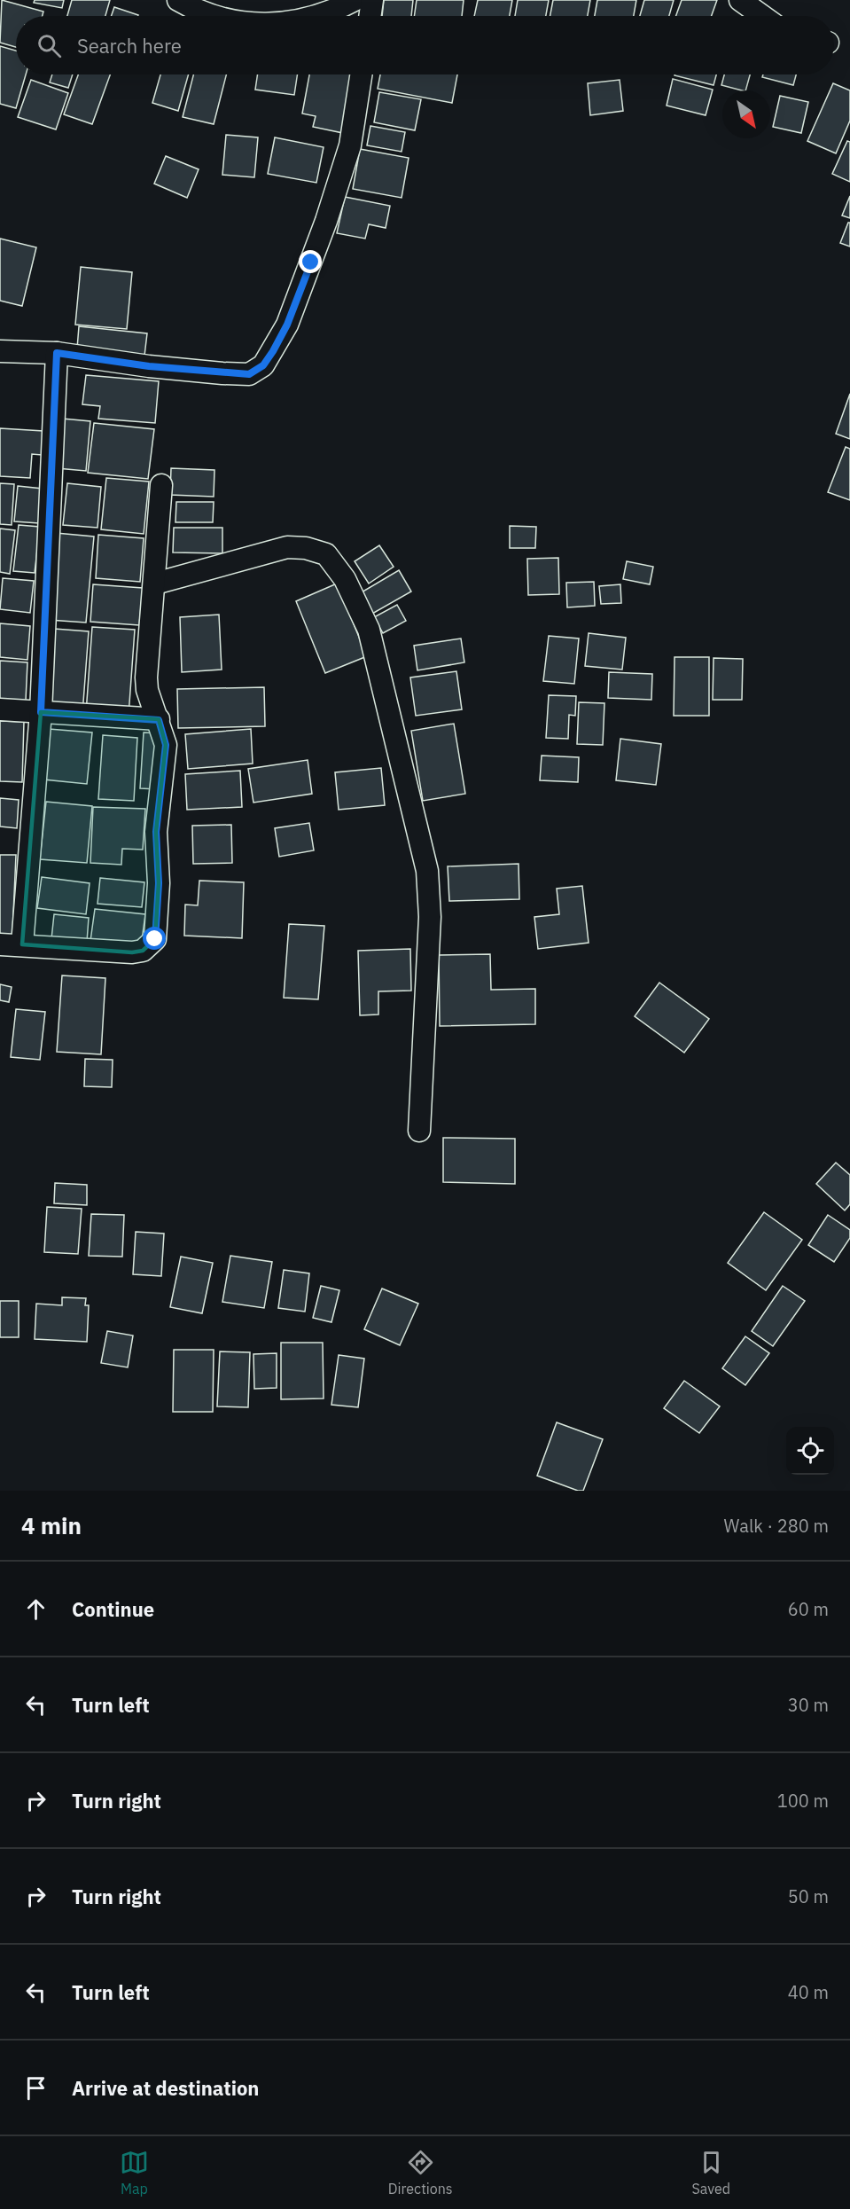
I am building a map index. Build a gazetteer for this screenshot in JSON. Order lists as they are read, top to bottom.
{
  "north": "bottom right",
  "page": {
    "search": "Search here",
    "heading": ["4 min", "Walk · 280 m"],
    "list": [
      ["Continue", "60 m"],
      ["Turn left", "30 m"],
      ["Turn right", "100 m"],
      ["Turn right", "50 m"],
      ["Turn left", "40 m"],
      "Arrive at destination"
    ],
    "nav": ["Map", "Directions", "Saved"]
  }
}
